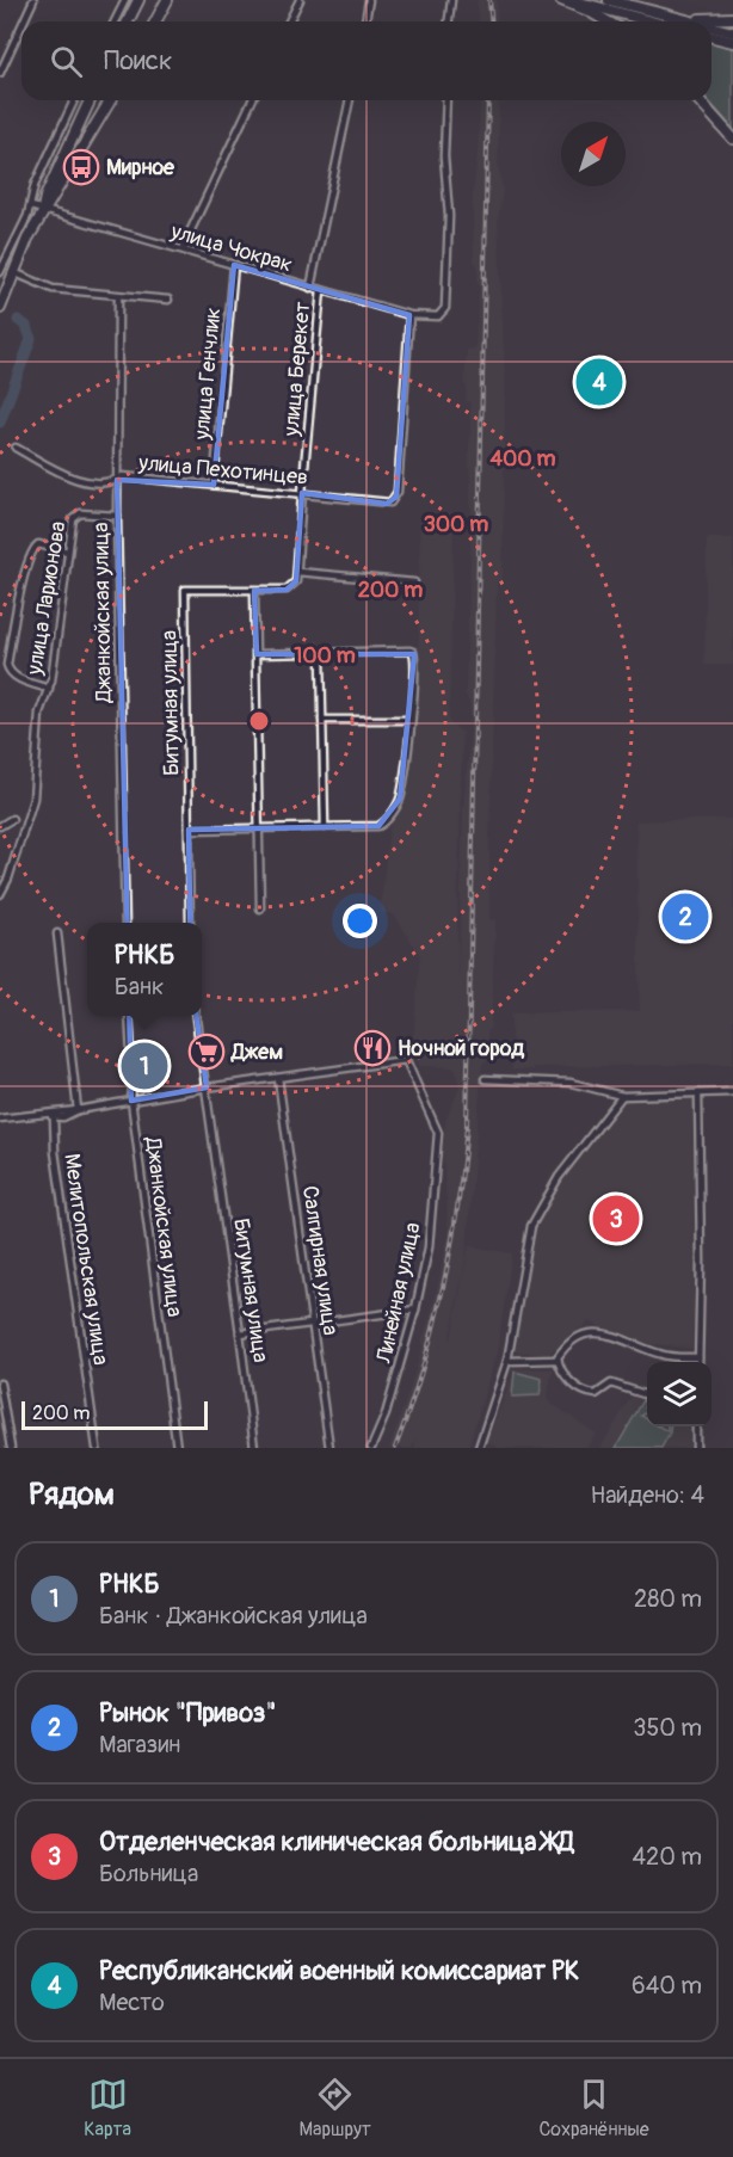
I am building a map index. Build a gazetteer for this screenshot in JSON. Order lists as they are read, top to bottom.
{
  "streets": {
    "street": [
      "улица Чокрак",
      "улица Берекет",
      "улица Генчлик",
      "улица Пехотинцев",
      "улица Ларионова",
      "Джанкойская улица",
      "Битумная улица",
      "Мелитопольская улица",
      "Салгирная улица",
      "Линейная улица"
    ]
  },
  "crossings": [
    ["улица Чокрак", "улица Берекет"],
    ["улица Чокрак", "улица Генчлик"],
    ["улица Чокрак", "улица Пехотинцев"],
    ["улица Берекет", "улица Пехотинцев"],
    ["улица Берекет", "Битумная улица"],
    ["улица Генчлик", "улица Пехотинцев"],
    ["улица Пехотинцев", "Джанкойская улица"],
    ["улица Ларионова", "Джанкойская улица"],
    ["Салгирная улица", "Линейная улица"]
  ],
  "places": {
    "bus stop": ["Мирное"],
    "restaurant": ["Ночной город"],
    "supermarket": ["Джем"]
  },
  "scale_bar": "200 m",
  "north": "top right",
  "page": {
    "search": "Поиск",
    "pins": [
      "4",
      "2",
      "1",
      "3"
    ],
    "popup": ["РНКБ", "Банк"],
    "scale": "200 m",
    "heading": ["Рядом", "Найдено: 4"],
    "list": [
      {
        "mark": "1",
        "name": "РНКБ",
        "note": "Банк · Джанкойская улица",
        "value": "280 m"
      },
      {
        "mark": "2",
        "name": "Рынок \"Привоз\"",
        "note": "Магазин",
        "value": "350 m"
      },
      {
        "mark": "3",
        "name": "Отделенческая клиническая больница ЖД",
        "note": "Больница",
        "value": "420 m"
      },
      {
        "mark": "4",
        "name": "Республиканский военный комиссариат РК",
        "note": "Место",
        "value": "640 m"
      }
    ],
    "nav": ["Карта", "Маршрут", "Сохранённые"]
  },
  "rings": [
    "400 m",
    "300 m",
    "200 m",
    "100 m"
  ]
}
